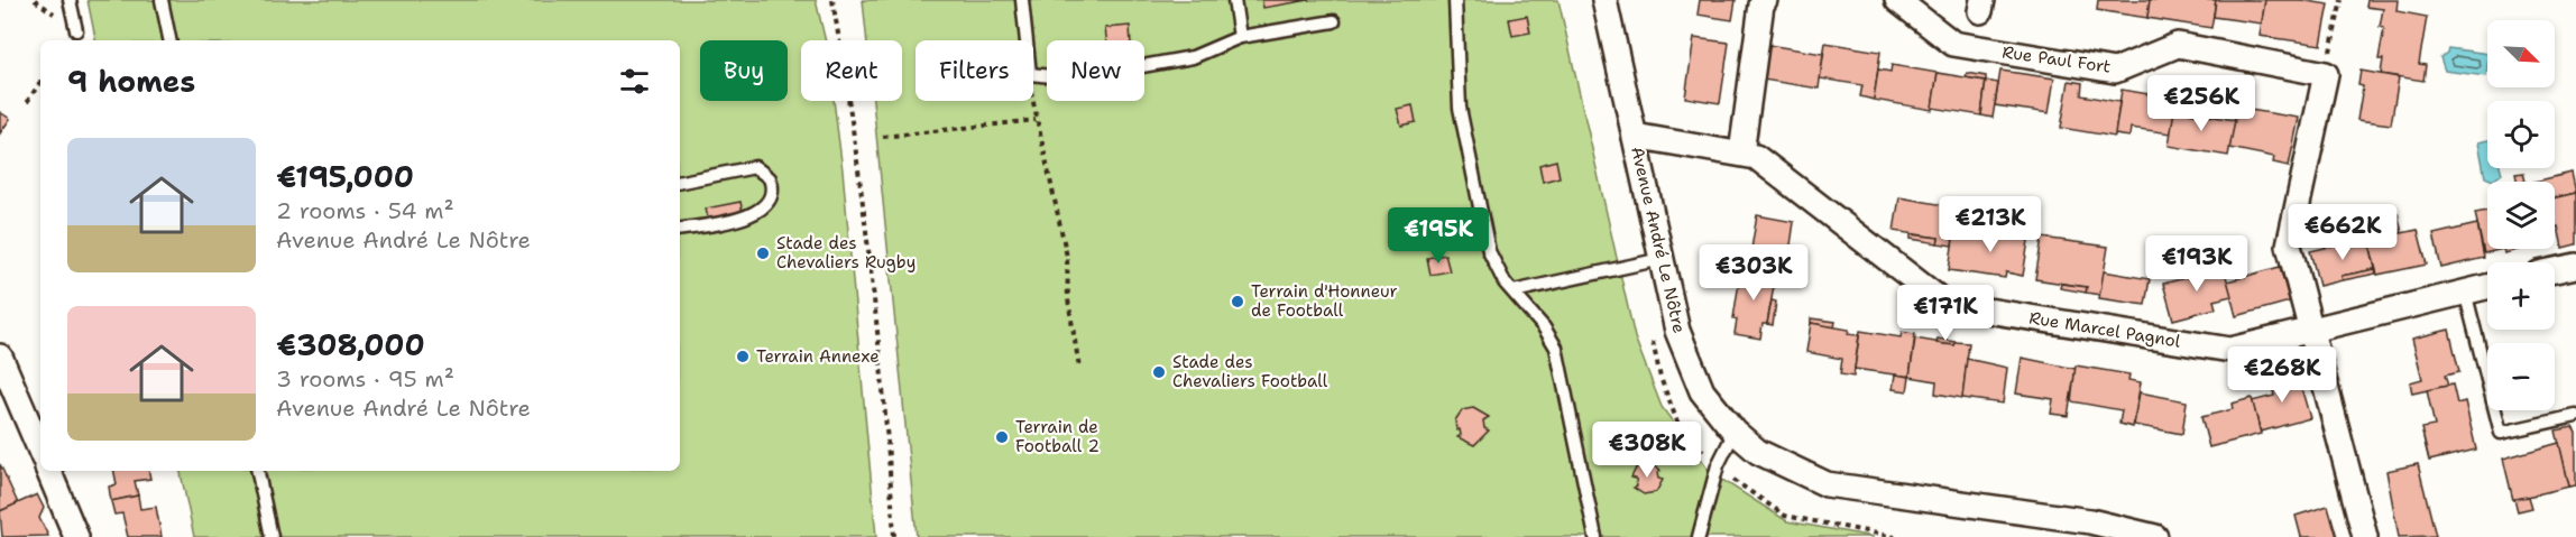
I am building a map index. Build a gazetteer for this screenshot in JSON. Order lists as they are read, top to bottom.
{
  "streets": {
    "street": ["Rue Paul Fort", "Avenue André Le Nôtre", "Rue Marcel Pagnol"]
  },
  "crossings": [
    ["Avenue André Le Nôtre", "Rue Marcel Pagnol"]
  ],
  "places": [
    "Stade des Chevaliers Rugby",
    "Terrain d'Honneur de Football",
    "Terrain Annexe",
    "Stade des Chevaliers Football",
    "Terrain de Football 2"
  ],
  "north": "bottom right",
  "page": {
    "map_buttons": ["+", "−"],
    "chip": [
      "Buy",
      "Rent",
      "Filters",
      "New"
    ],
    "heading": "9 homes",
    "price": [
      "€256K",
      "€213K",
      "€662K",
      "€195K",
      "€193K",
      "€303K",
      "€171K",
      "€268K",
      "€308K"
    ],
    "list": [
      {
        "name": "€195,000",
        "note": "2 rooms · 54 m² · Avenue André Le Nôtre"
      },
      {
        "name": "€308,000",
        "note": "3 rooms · 95 m² · Avenue André Le Nôtre"
      }
    ]
  }
}
